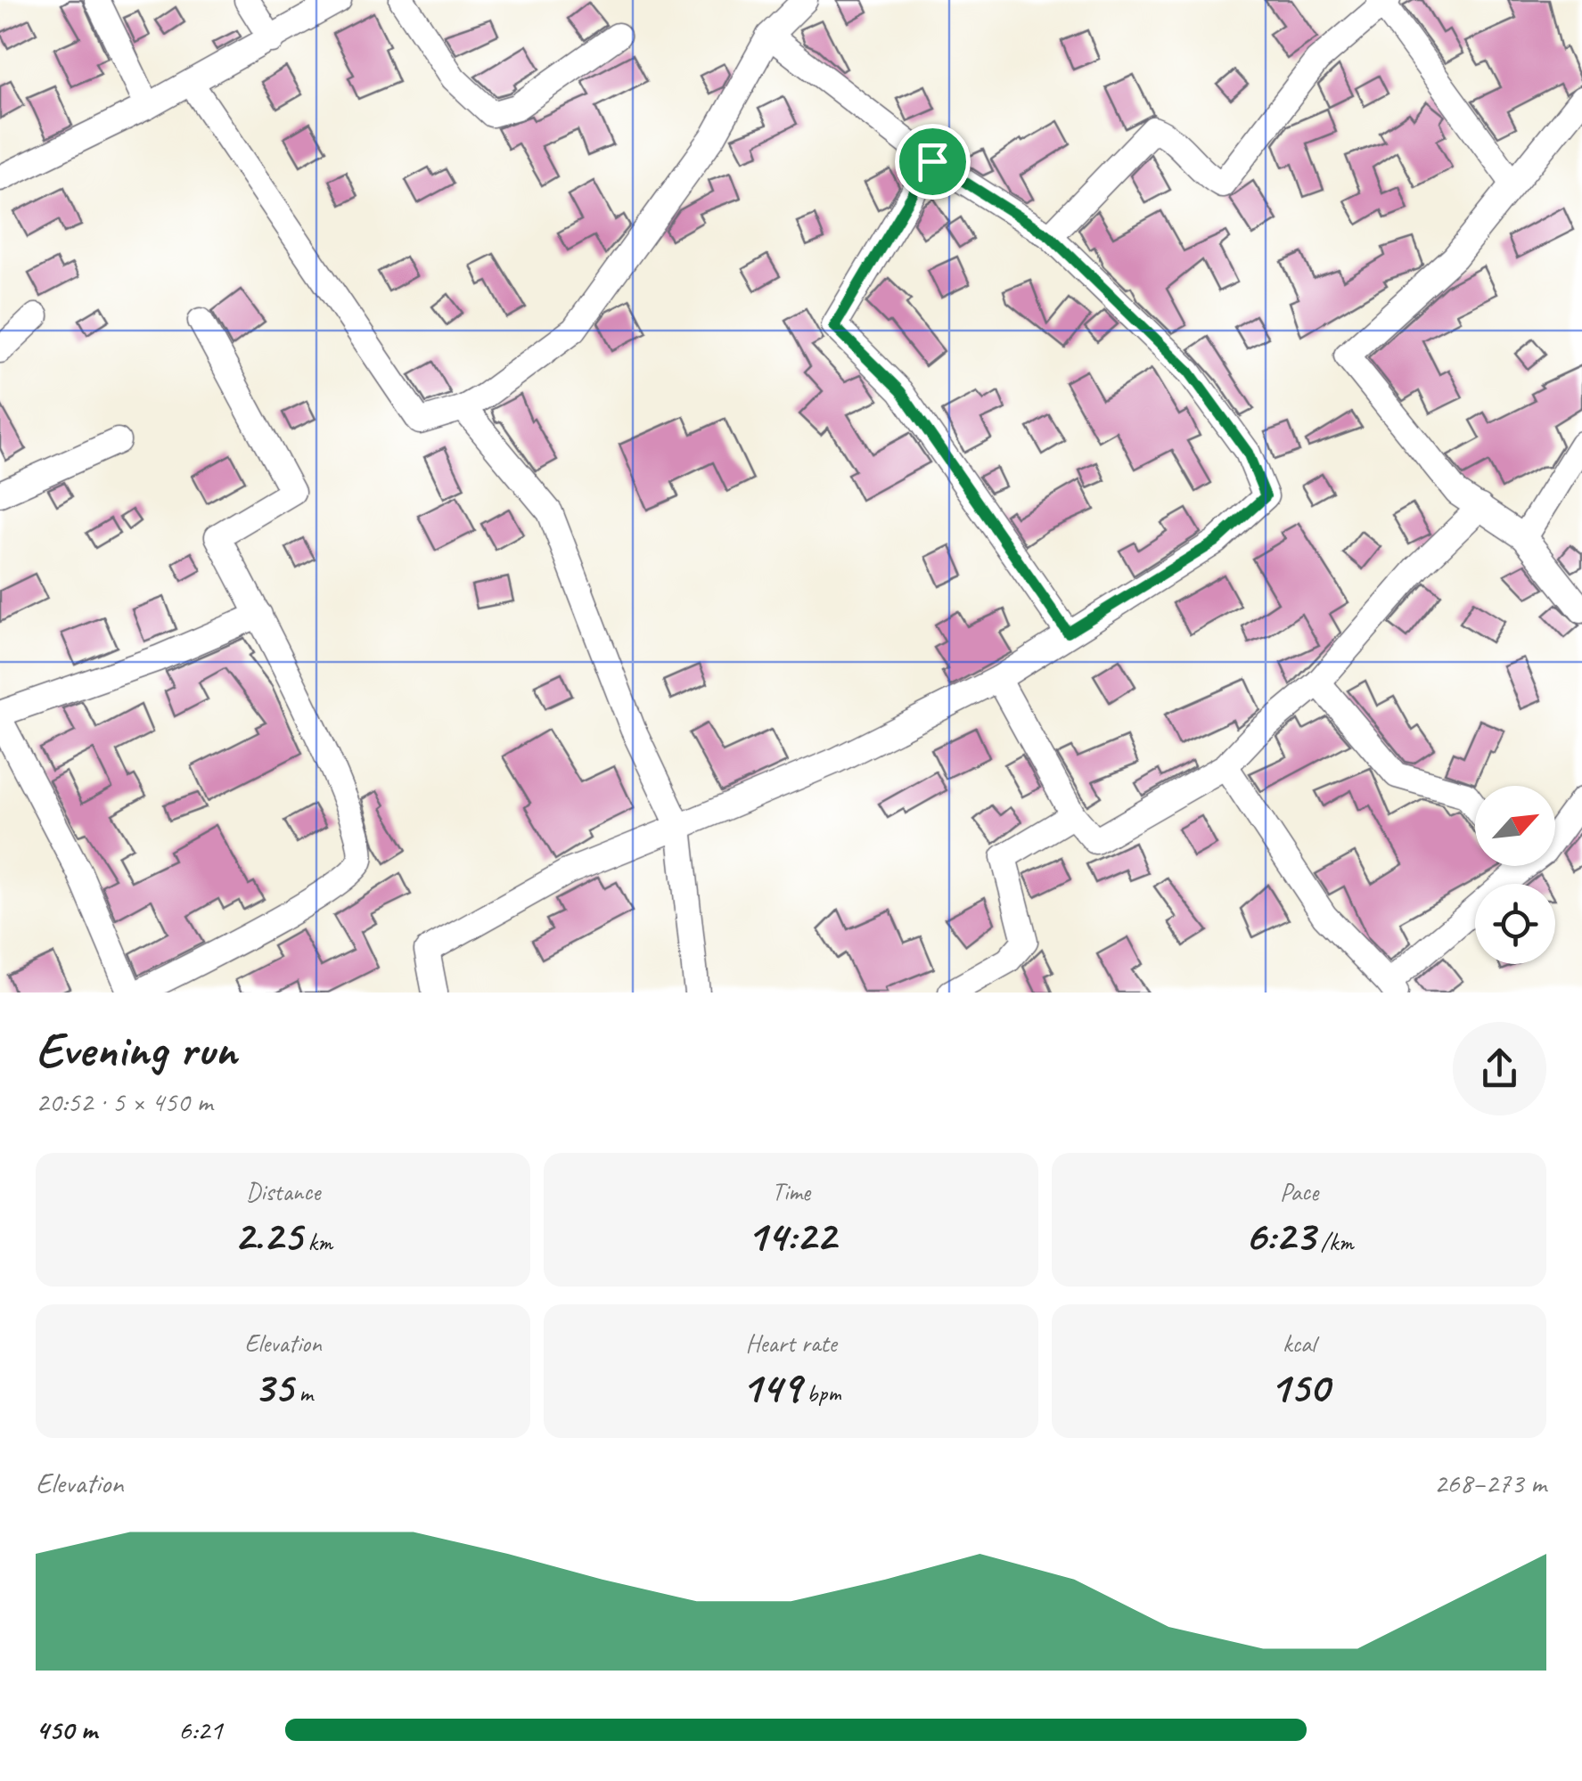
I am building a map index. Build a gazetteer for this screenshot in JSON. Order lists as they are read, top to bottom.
{
  "north": "top right",
  "page": {
    "heading": ["Evening run", "20:52 · 5 × 450 m"],
    "stats": [
      ["Distance", "2.25 km"],
      ["Time", "14:22"],
      ["Pace", "6:23 /km"],
      ["Elevation", "35 m"],
      ["Heart rate", "149 bpm"],
      ["kcal", "150"]
    ],
    "chart": ["Elevation", "268–273 m"],
    "list": [
      {
        "name": "450 m",
        "note": "6:21"
      }
    ]
  }
}
